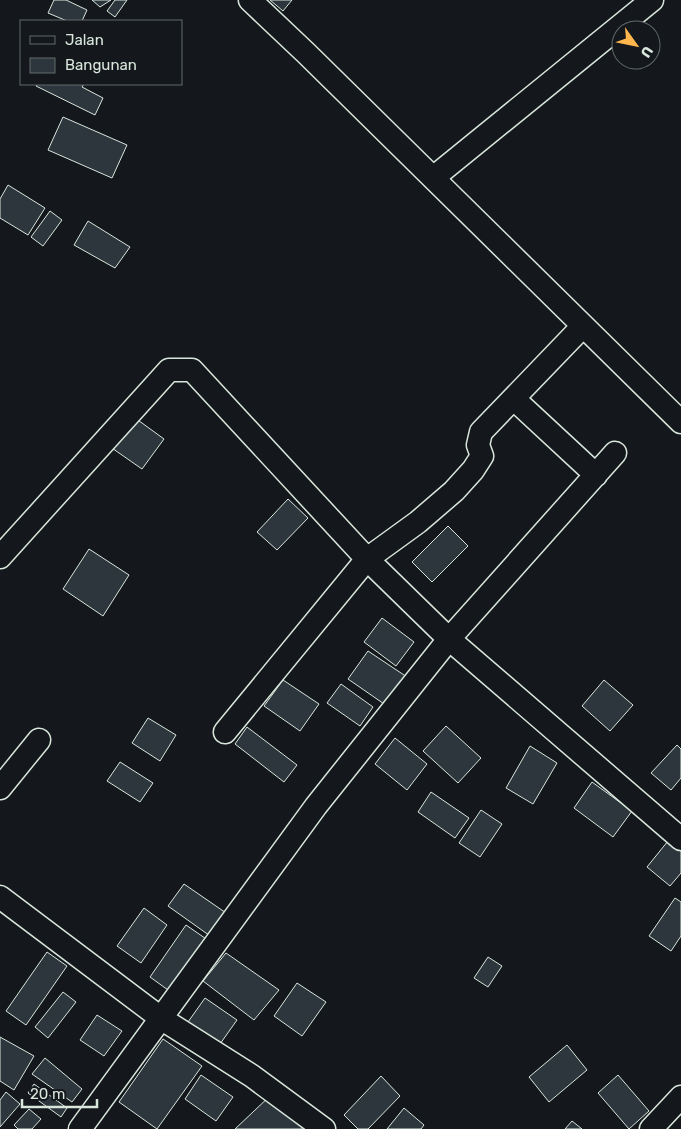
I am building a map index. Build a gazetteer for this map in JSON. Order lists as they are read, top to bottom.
{
  "legend": ["Jalan", "Bangunan"],
  "scale_bar": "20 m",
  "north": "bottom right"
}
